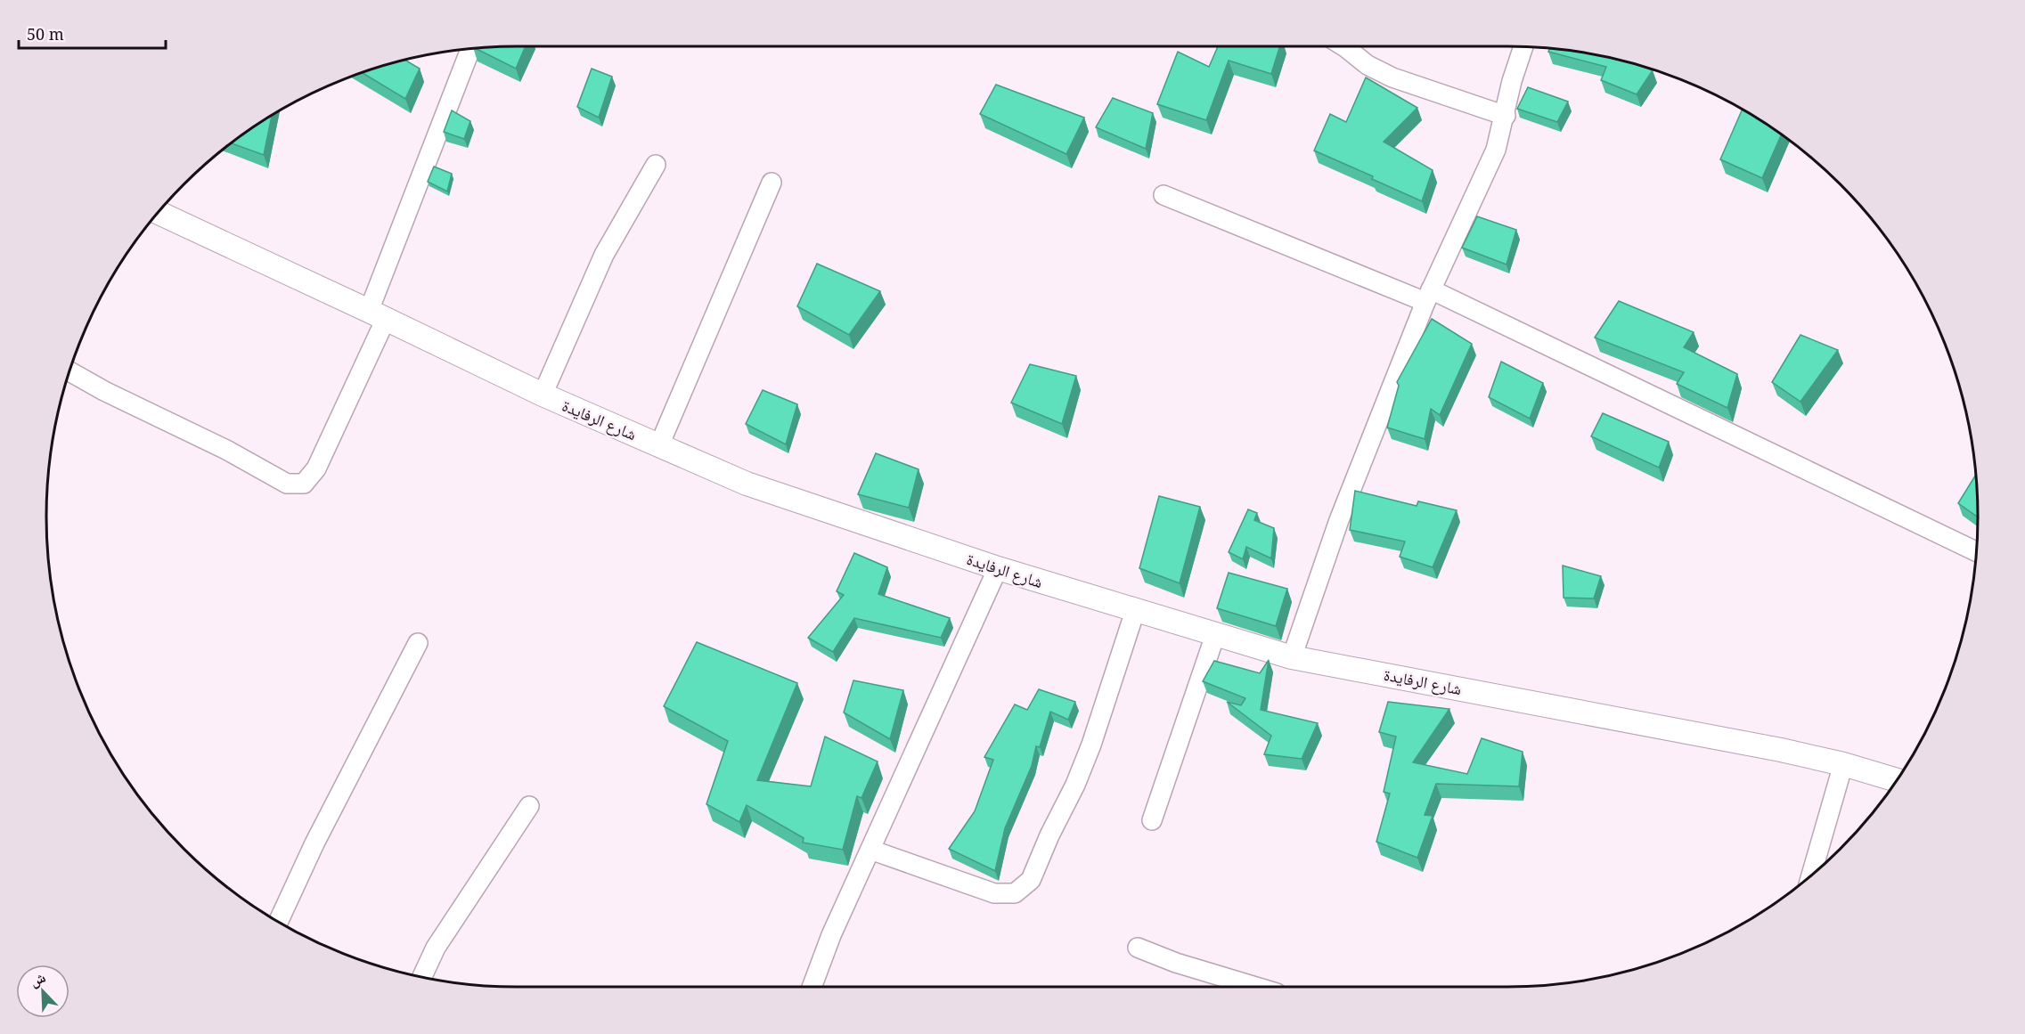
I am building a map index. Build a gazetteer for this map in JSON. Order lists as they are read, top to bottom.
{
  "streets": {
    "street": ["شارع الرفايدة"]
  },
  "scale_bar": "50 m",
  "north": "top left"
}
